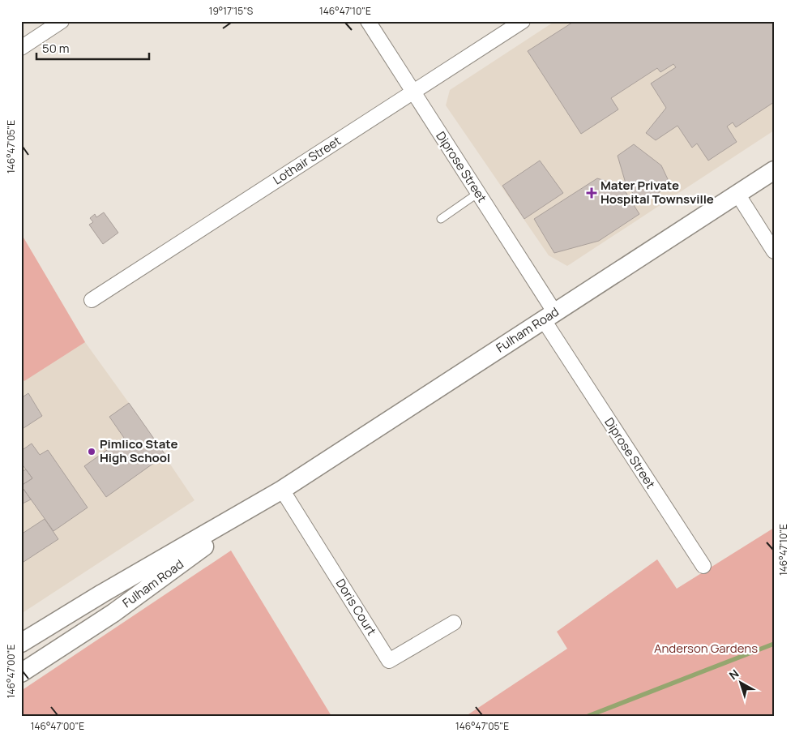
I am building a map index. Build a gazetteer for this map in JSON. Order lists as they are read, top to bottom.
{
  "streets": {
    "street": [
      "Lothair Street",
      "Diprose Street",
      "Fulham Road",
      "Doris Court"
    ]
  },
  "crossings": [
    ["Lothair Street", "Diprose Street"],
    ["Diprose Street", "Fulham Road"],
    ["Fulham Road", "Doris Court"]
  ],
  "parks": ["Anderson Gardens"],
  "places": {
    "health": ["Mater Private Hospital Townsville"],
    "other": ["Pimlico State High School"]
  },
  "scale_bar": "50 m",
  "north": "top left",
  "coordinates": [
    "19°17'15\"S",
    "146°47'10\"E",
    "146°47'05\"E",
    "146°47'00\"E"
  ]
}
